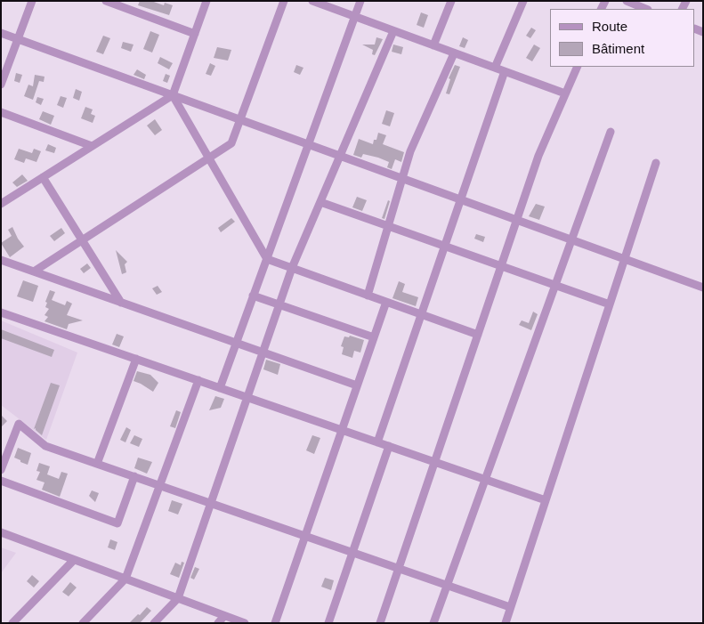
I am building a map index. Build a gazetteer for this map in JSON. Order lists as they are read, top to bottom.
{
  "legend": ["Route", "Bâtiment"]
}
